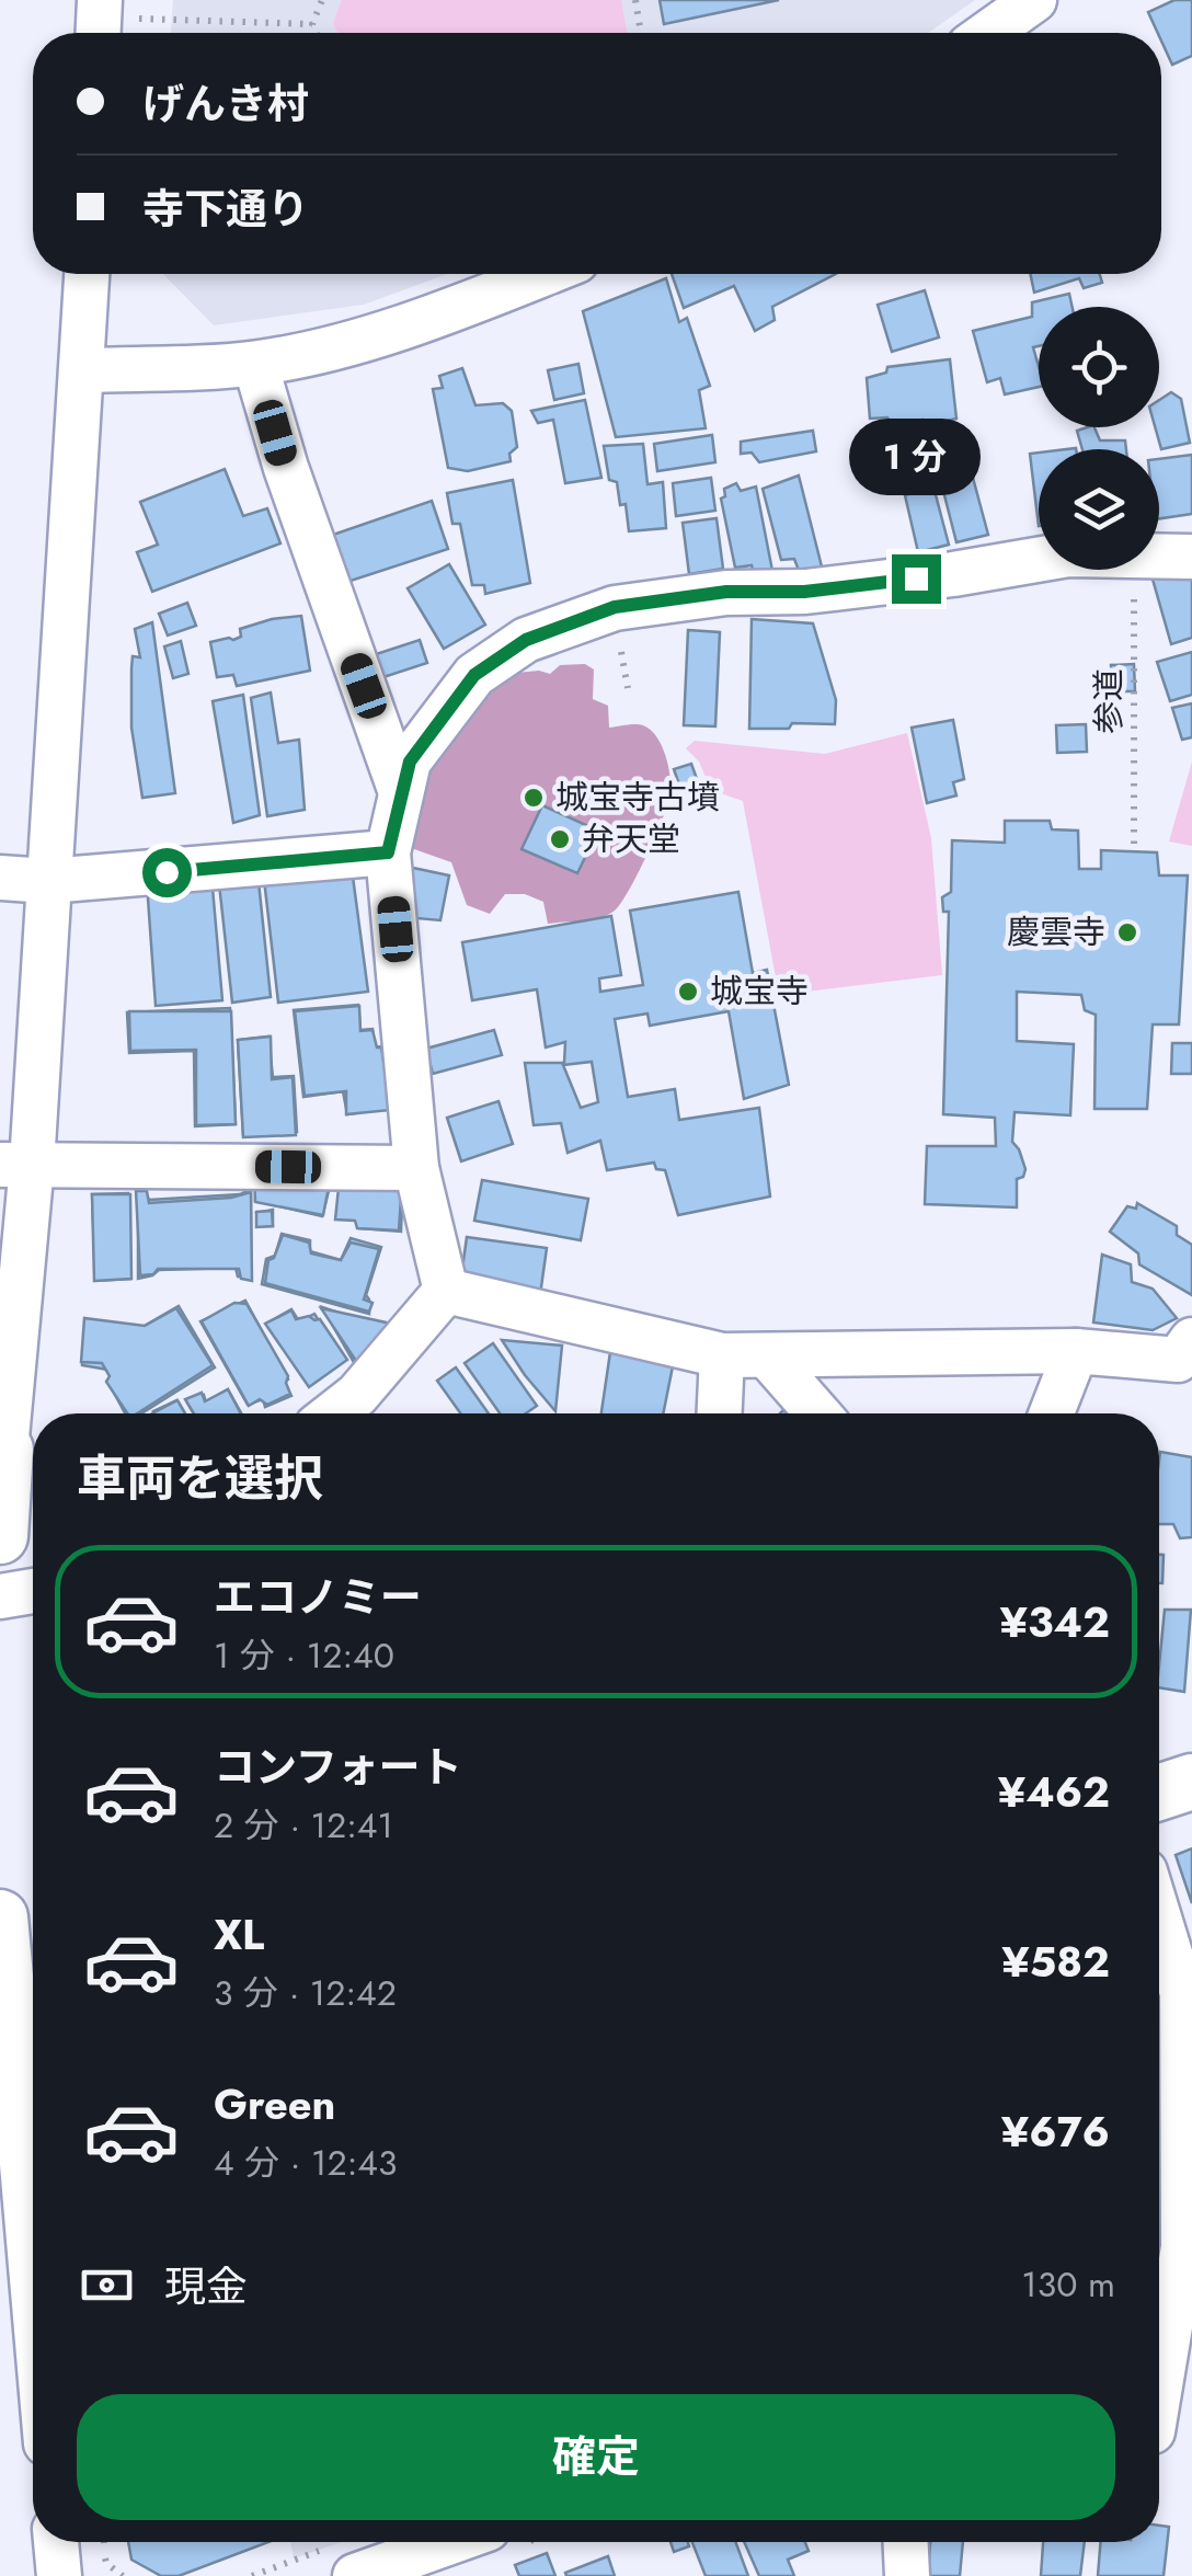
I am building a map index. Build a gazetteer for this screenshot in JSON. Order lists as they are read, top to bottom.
{
  "streets": {
    "path": ["参道"]
  },
  "places": [
    "城宝寺古墳",
    "弁天堂",
    "慶雲寺",
    "城宝寺"
  ],
  "page": {
    "banner": ["げんき村", "寺下通り"],
    "bubble": "1 分",
    "heading": "車両を選択",
    "list": [
      {
        "name": "エコノミー",
        "note": "1 分 · 12:40",
        "value": "¥342"
      },
      {
        "name": "コンフォート",
        "note": "2 分 · 12:41",
        "value": "¥462"
      },
      {
        "name": "XL",
        "note": "3 分 · 12:42",
        "value": "¥582"
      },
      {
        "name": "Green",
        "note": "4 分 · 12:43",
        "value": "¥676"
      }
    ],
    "pay": ["現金", "130 m"],
    "buttons": "確定"
  }
}
